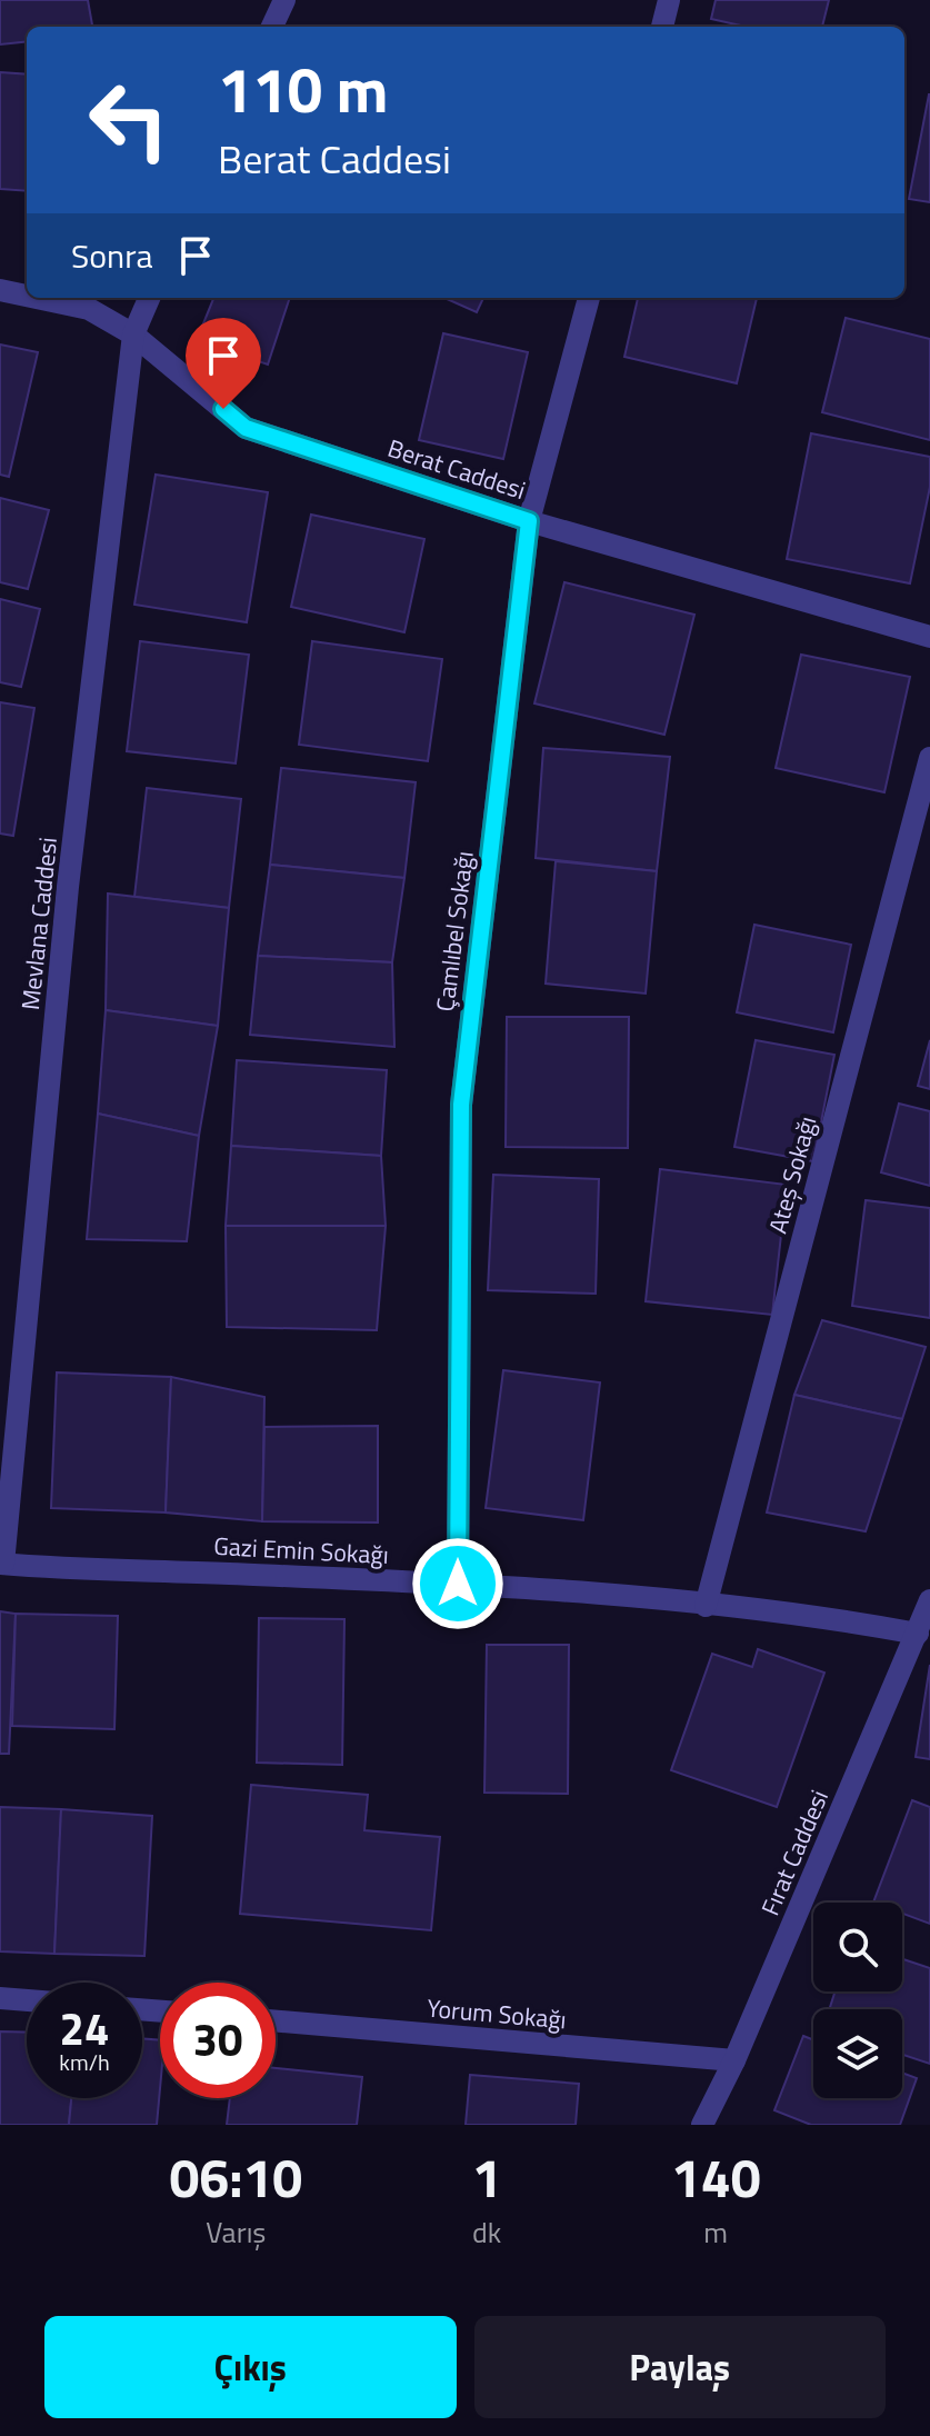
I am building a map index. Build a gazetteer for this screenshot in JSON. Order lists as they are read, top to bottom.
{
  "streets": {
    "street": [
      "Berat Caddesi",
      "Mevlana Caddesi",
      "Çamlıbel Sokağı",
      "Ateş Sokağı",
      "Gazi Emin Sokağı",
      "Fırat Caddesi",
      "Yorum Sokağı"
    ]
  },
  "crossings": [
    ["Berat Caddesi", "Mevlana Caddesi"],
    ["Berat Caddesi", "Çamlıbel Sokağı"],
    ["Mevlana Caddesi", "Gazi Emin Sokağı"],
    ["Çamlıbel Sokağı", "Gazi Emin Sokağı"],
    ["Ateş Sokağı", "Gazi Emin Sokağı"],
    ["Gazi Emin Sokağı", "Fırat Caddesi"],
    ["Fırat Caddesi", "Yorum Sokağı"]
  ],
  "page": {
    "turn": ["110 m", "Berat Caddesi"],
    "then": "Sonra",
    "speed": "24 km/h",
    "limit": "30",
    "eta": [
      "06:10",
      "Varış",
      "1",
      "dk",
      "140",
      "m"
    ],
    "buttons": ["Çıkış", "Paylaş"]
  }
}
